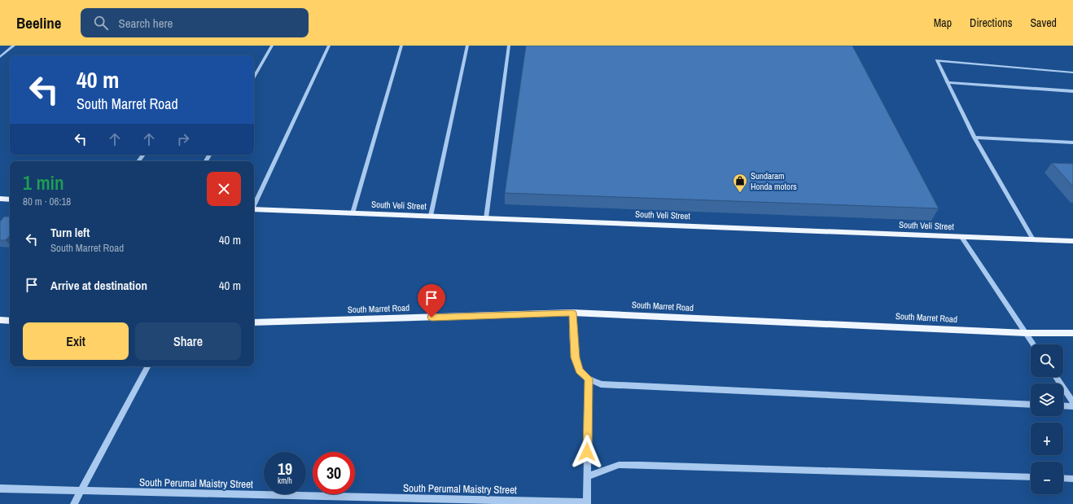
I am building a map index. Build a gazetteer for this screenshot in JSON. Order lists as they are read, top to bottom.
{
  "streets": {
    "main road": ["South Veli Street", "South Marret Road"],
    "street": ["South Perumal Maistry Street"]
  },
  "places": {
    "shop": ["Sundaram Honda motors"]
  },
  "page": {
    "header": "Beeline",
    "search": "Search here",
    "nav": ["Map", "Directions", "Saved"],
    "turn": ["40 m", "South Marret Road"],
    "heading": ["1 min", "80 m · 06:18"],
    "list": [
      {
        "name": "Turn left",
        "note": "South Marret Road",
        "value": "40 m"
      },
      {
        "name": "Arrive at destination",
        "value": "40 m"
      }
    ],
    "buttons": ["Exit", "Share"],
    "map_buttons": ["+", "−"],
    "speed": "19 km/h",
    "limit": "30"
  }
}
